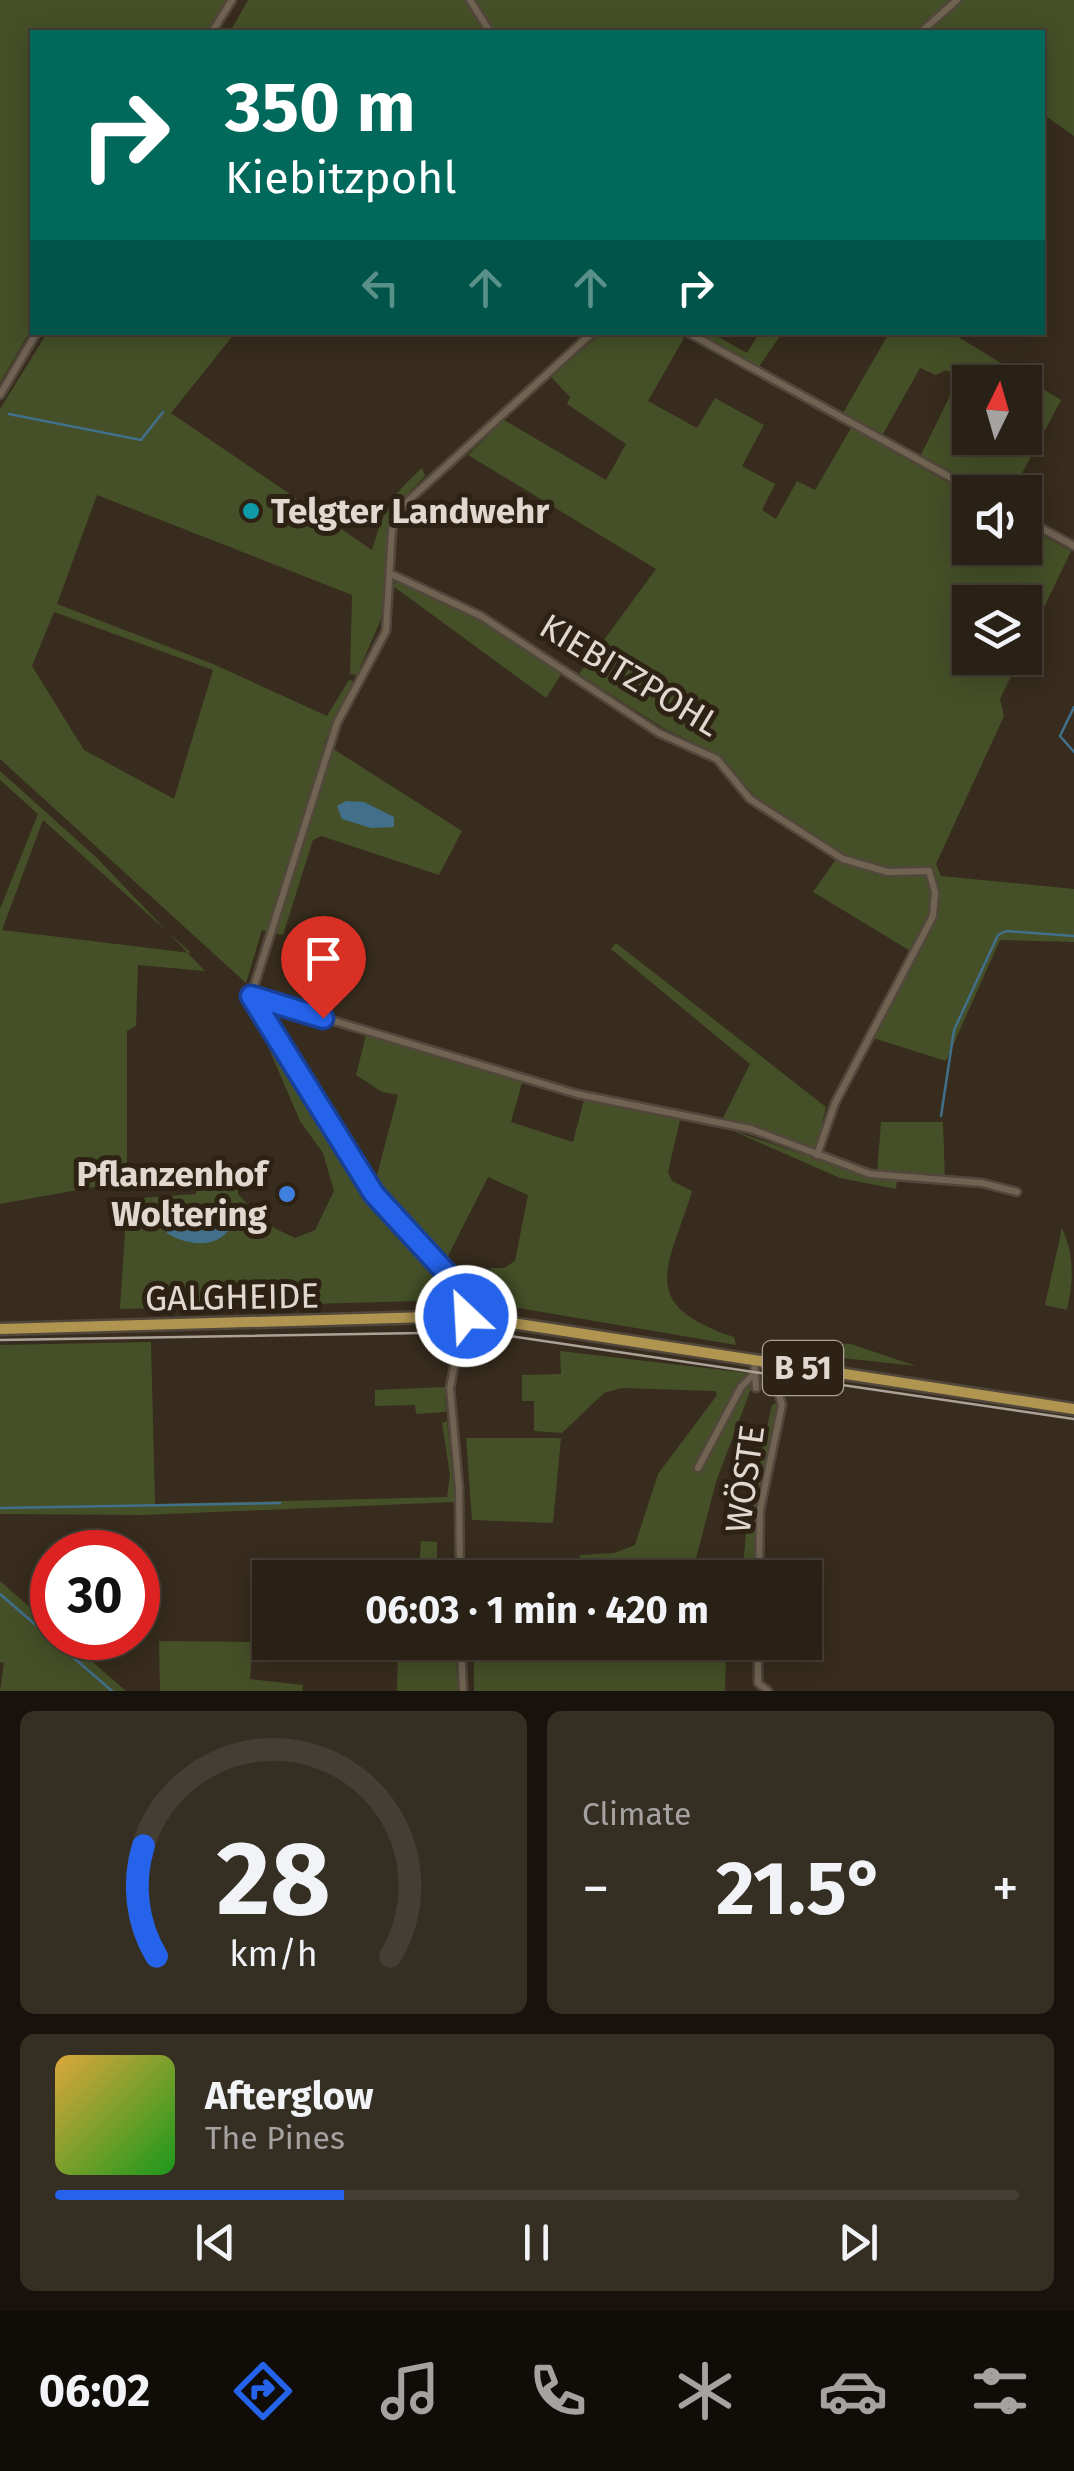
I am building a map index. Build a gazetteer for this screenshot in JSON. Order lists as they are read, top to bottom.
{
  "streets": {
    "main road": ["GALGHEIDE", "B 51"],
    "street": ["KIEBITZPOHL", "WÖSTE"]
  },
  "crossings": [
    ["GALGHEIDE", "B 51"],
    ["B 51", "WÖSTE"]
  ],
  "places": ["Telgter Landwehr", "Pflanzenhof Woltering"],
  "north": "top",
  "page": {
    "turn": ["350 m", "Kiebitzpohl"],
    "limit": "30",
    "trip": "06:03 · 1 min · 420 m",
    "tile": "Climate",
    "heat": ["−", "21.5°", "+"],
    "song": ["Afterglow", "The Pines"],
    "tabs": "06:02",
    "gauge": ["28", "km/h"]
  }
}
